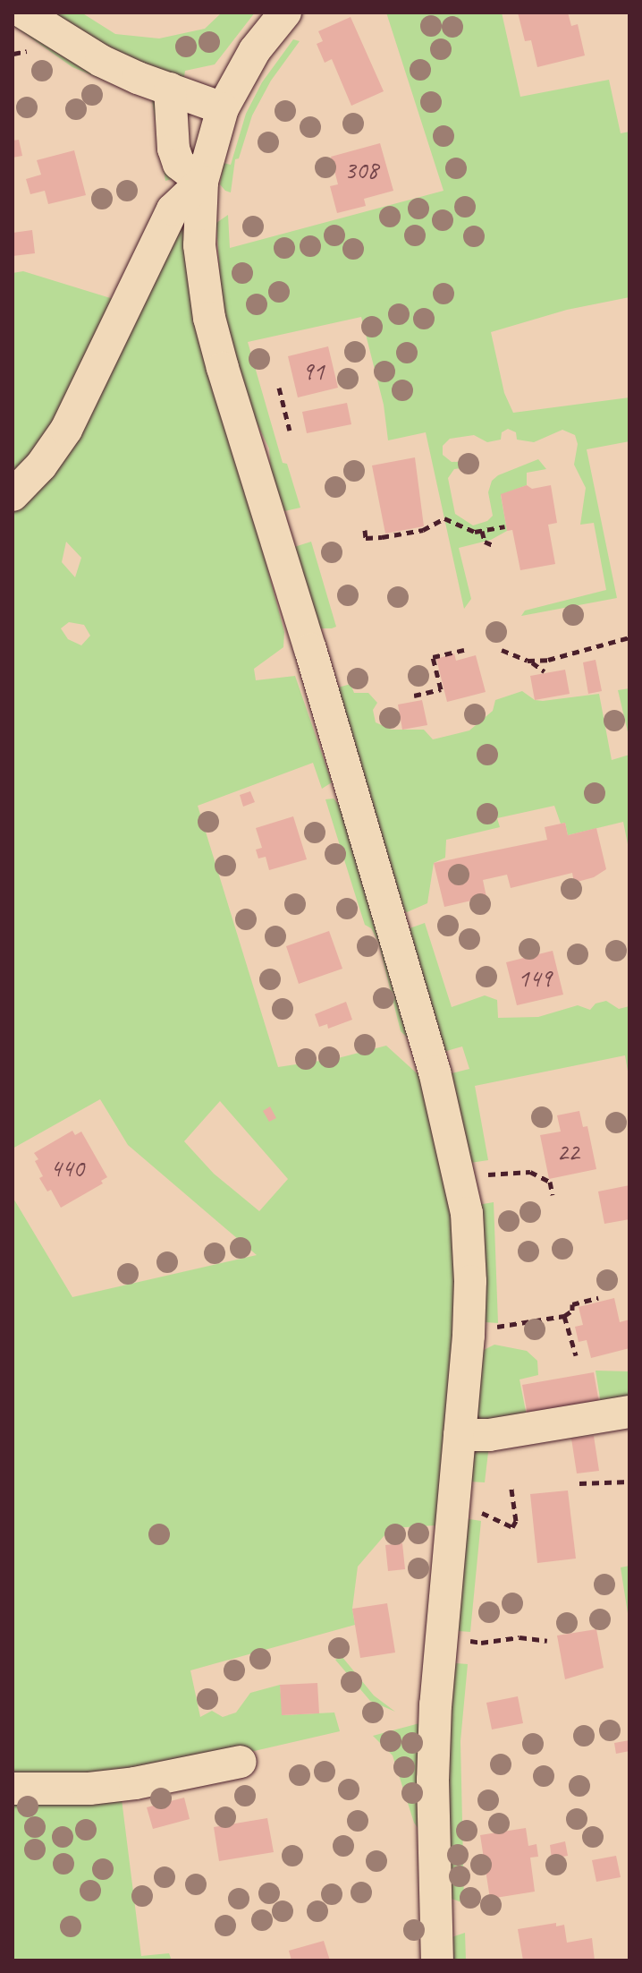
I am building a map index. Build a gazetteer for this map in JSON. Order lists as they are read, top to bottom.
{
  "house_numbers": [
    "308",
    "91",
    "149",
    "22",
    "440"
  ]
}
